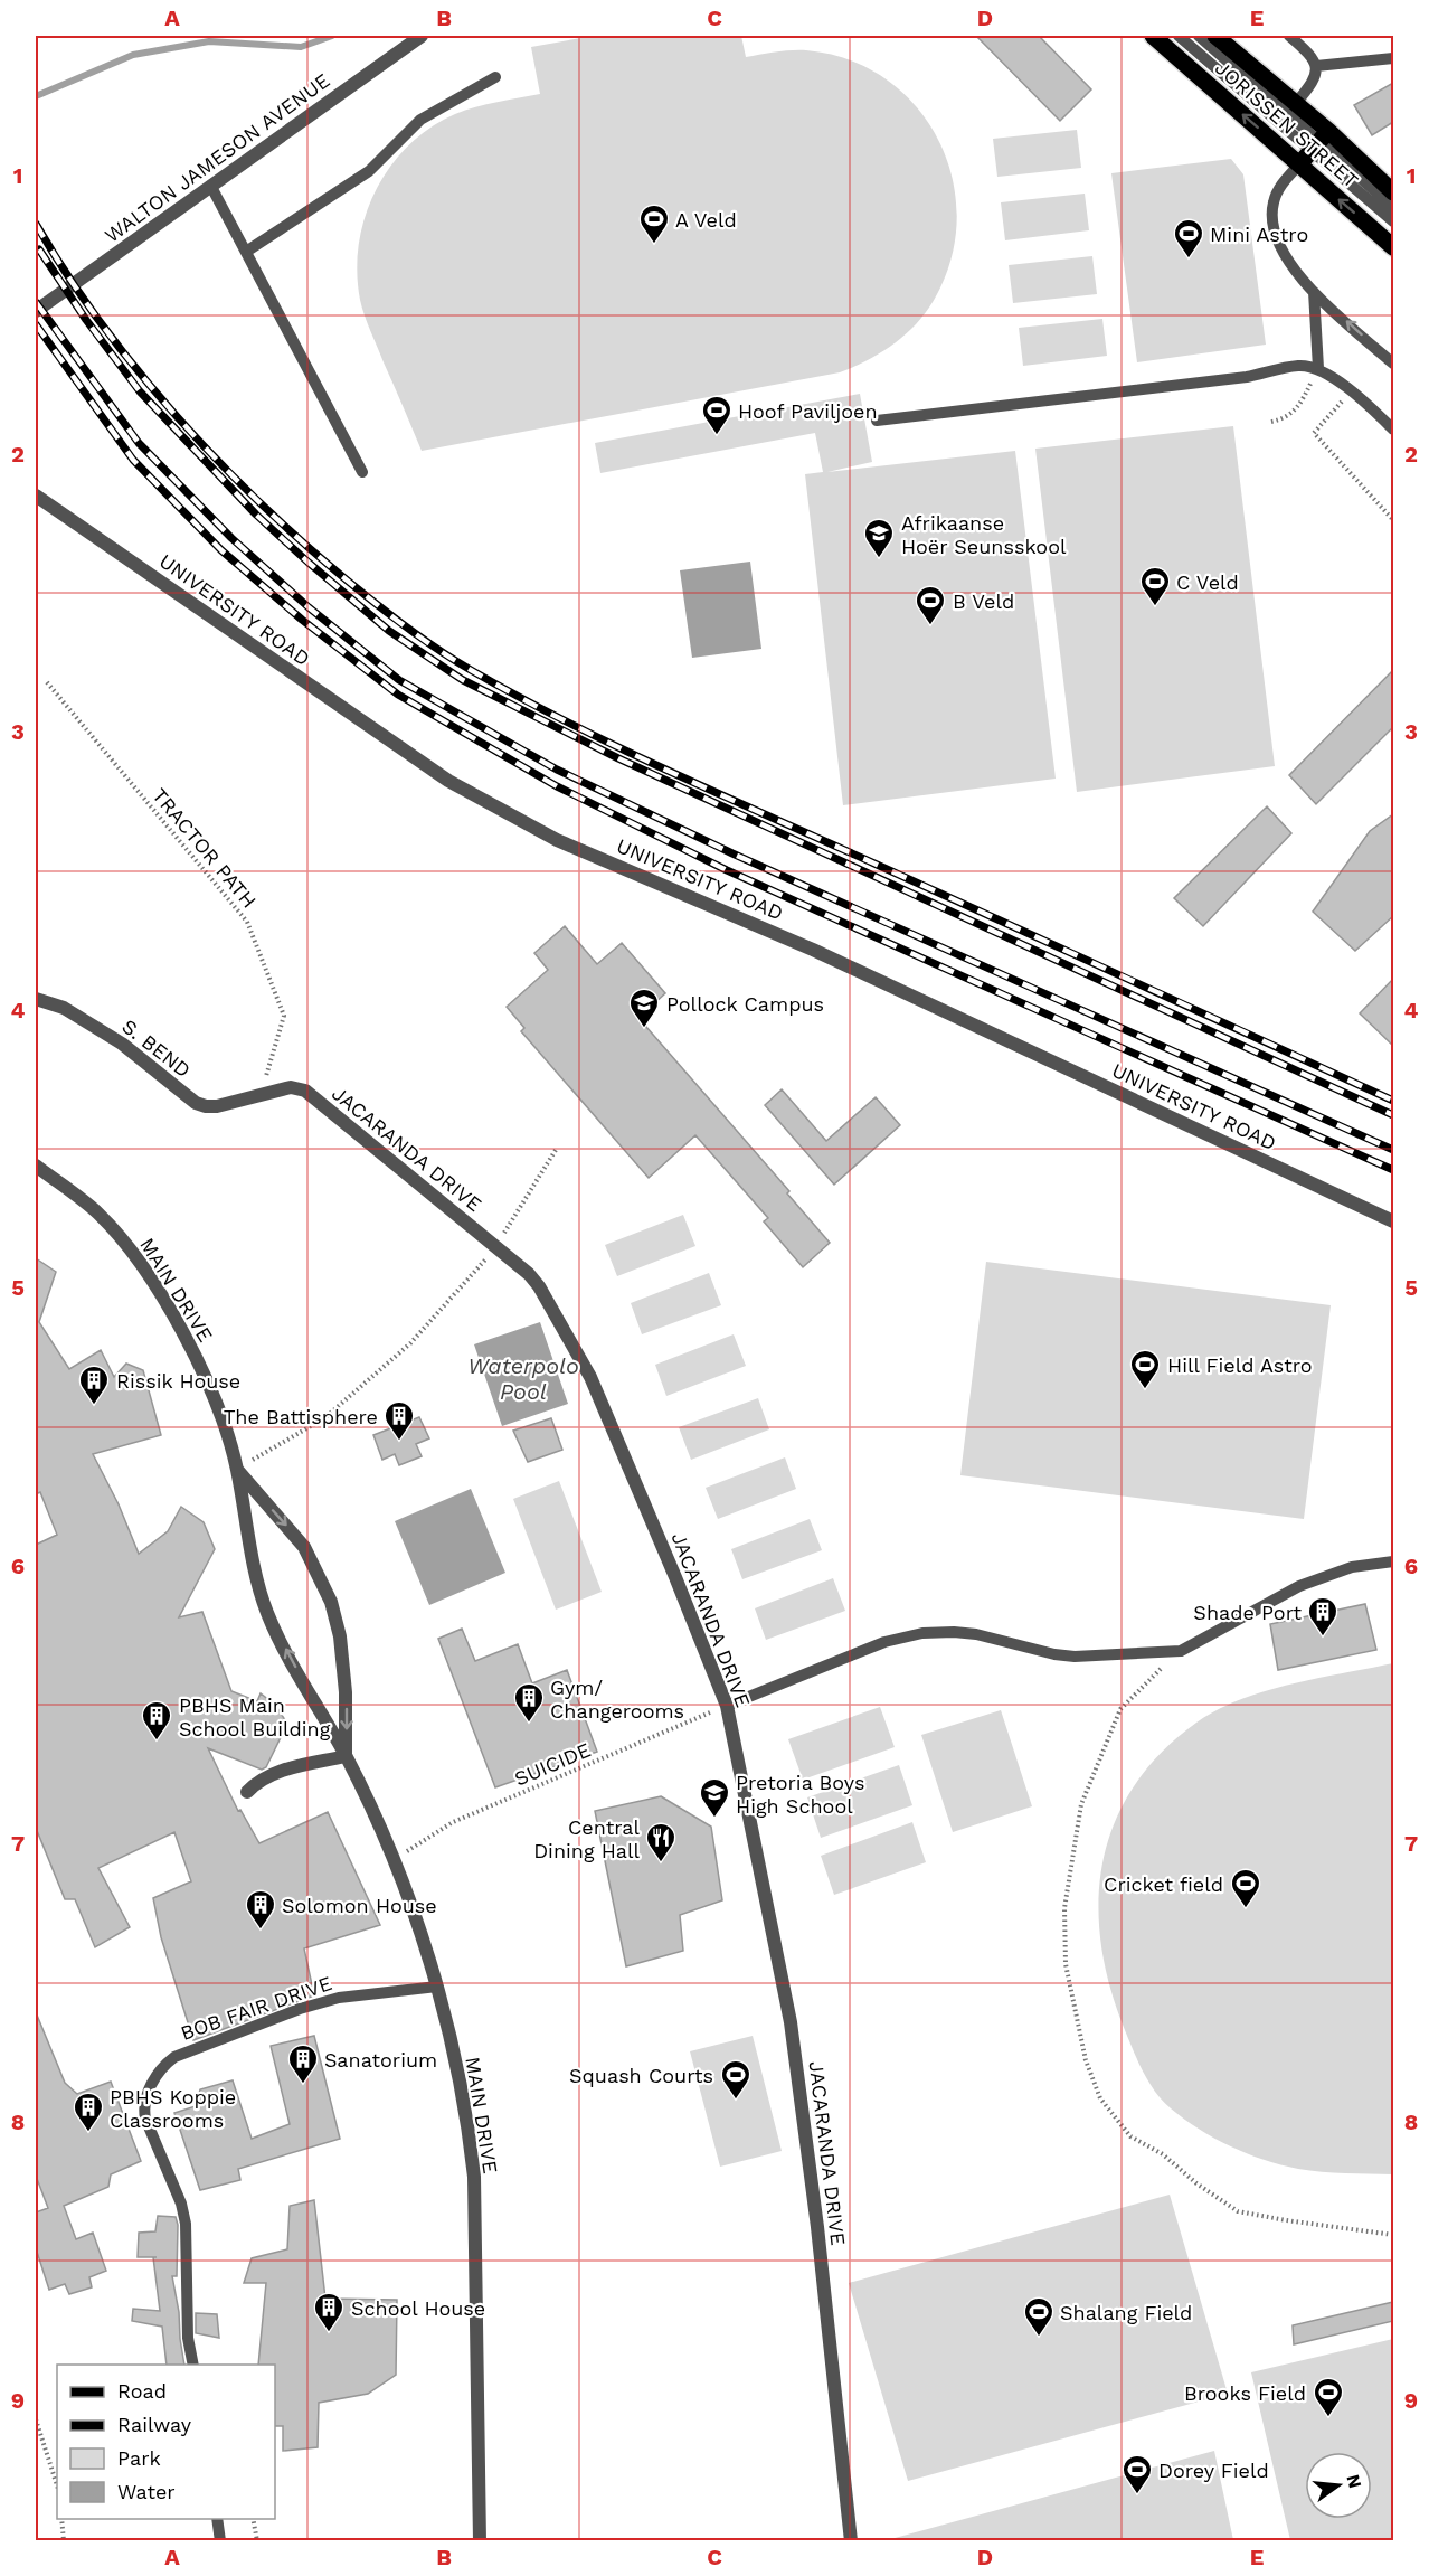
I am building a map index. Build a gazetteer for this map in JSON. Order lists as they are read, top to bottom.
{
  "streets": {
    "main road": ["JORISSEN STREET"],
    "street": [
      "WALTON JAMESON AVENUE",
      "UNIVERSITY ROAD",
      "S. BEND",
      "JACARANDA DRIVE",
      "MAIN DRIVE"
    ],
    "lane": ["BOB FAIR DRIVE"],
    "path": ["TRACTOR PATH", "SUICIDE"]
  },
  "crossings": [
    ["TRACTOR PATH", "S. BEND"],
    ["TRACTOR PATH", "JACARANDA DRIVE"],
    ["S. BEND", "JACARANDA DRIVE"],
    ["JACARANDA DRIVE", "SUICIDE"],
    ["MAIN DRIVE", "SUICIDE"],
    ["MAIN DRIVE", "BOB FAIR DRIVE"]
  ],
  "water": ["Waterpolo Pool"],
  "places": {
    "sports": [
      "A Veld",
      "Mini Astro",
      "Hoof Paviljoen",
      "C Veld",
      "B Veld",
      "Hill Field Astro",
      "Cricket field",
      "Squash Courts",
      "Shalang Field",
      "Brooks Field",
      "Dorey Field"
    ],
    "school or university": ["Afrikaanse Hoër Seunsskool", "Pollock Campus", "Pretoria Boys High School"],
    "building": [
      "Rissik House",
      "The Battisphere",
      "Shade Port",
      "Gym/ Changerooms",
      "PBHS Main School Building",
      "Solomon House",
      "Sanatorium",
      "PBHS Koppie Classrooms",
      "School House"
    ],
    "restaurant": ["Central Dining Hall"]
  },
  "legend": [
    "Road",
    "Railway",
    "Park",
    "Water"
  ],
  "north": "right",
  "grid": {
    "columns": [
      "A",
      "B",
      "C",
      "D",
      "E"
    ],
    "rows": [
      "1",
      "2",
      "3",
      "4",
      "5",
      "6",
      "7",
      "8",
      "9"
    ]
  }
}
